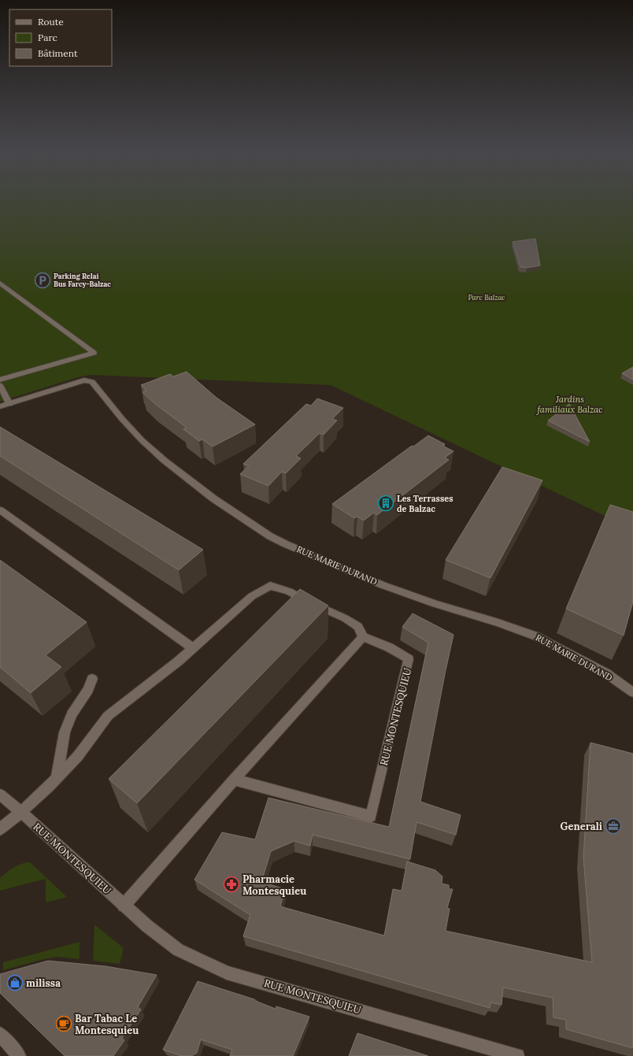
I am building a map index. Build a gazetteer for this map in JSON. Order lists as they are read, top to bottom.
{
  "streets": {
    "street": ["RUE MARIE DURAND", "RUE MONTESQUIEU"]
  },
  "parks": ["Parc Balzac", "Jardins familiaux Balzac"],
  "places": {
    "parking": ["Parking Relai Bus Farcy-Balzac"],
    "building": ["Les Terrasses de Balzac"],
    "office": ["Generali"],
    "pharmacy": ["Pharmacie Montesquieu"],
    "shop": ["milissa"],
    "cafe": ["Bar Tabac Le Montesquieu"]
  },
  "legend": ["Route", "Parc", "Bâtiment"]
}
